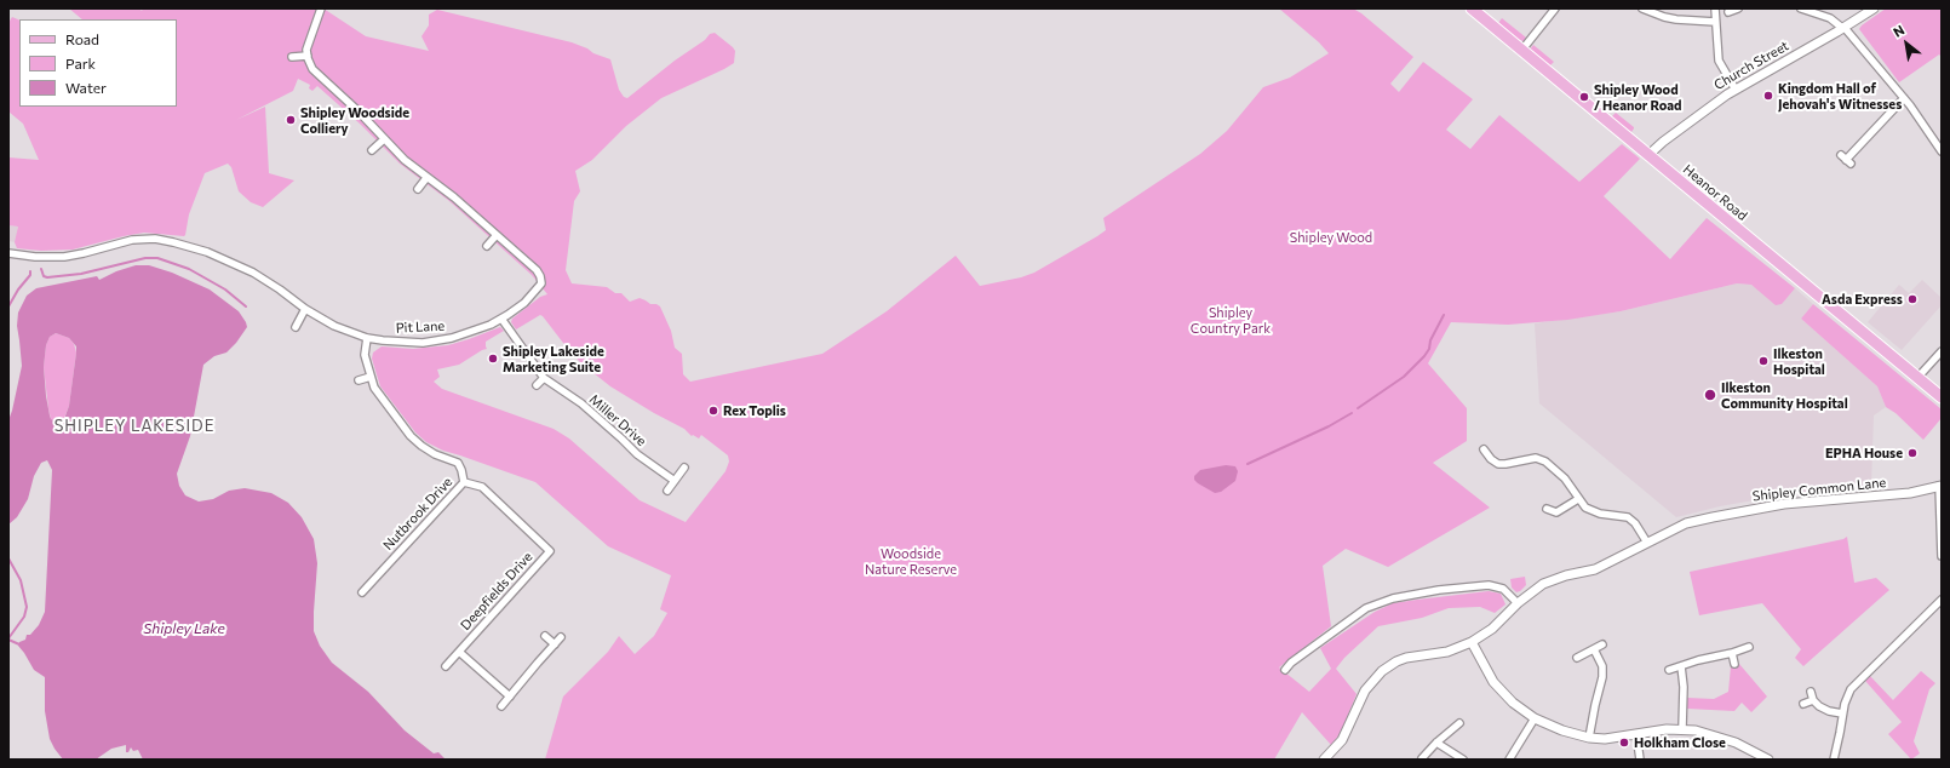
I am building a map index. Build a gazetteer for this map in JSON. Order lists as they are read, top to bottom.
{
  "streets": {
    "main road": ["Heanor Road"],
    "street": [
      "Church Street",
      "Pit Lane",
      "Miller Drive",
      "Shipley Common Lane",
      "Nutbrook Drive",
      "Deepfields Drive"
    ]
  },
  "crossings": [
    ["Church Street", "Heanor Road"],
    ["Pit Lane", "Miller Drive"],
    ["Pit Lane", "Nutbrook Drive"],
    ["Nutbrook Drive", "Deepfields Drive"]
  ],
  "districts": ["SHIPLEY LAKESIDE"],
  "water": ["Shipley Lake"],
  "parks": ["Shipley Wood", "Shipley Country Park", "Woodside Nature Reserve"],
  "places": [
    "Kingdom Hall of Jehovah's Witnesses",
    "Shipley Wood / Heanor Road",
    "Shipley Woodside Colliery",
    "Asda Express",
    "Shipley Lakeside Marketing Suite",
    "Ilkeston Hospital",
    "Ilkeston Community Hospital",
    "Rex Toplis",
    "EPHA House",
    "Holkham Close"
  ],
  "legend": ["Road", "Park", "Water"],
  "north": "top left"
}
